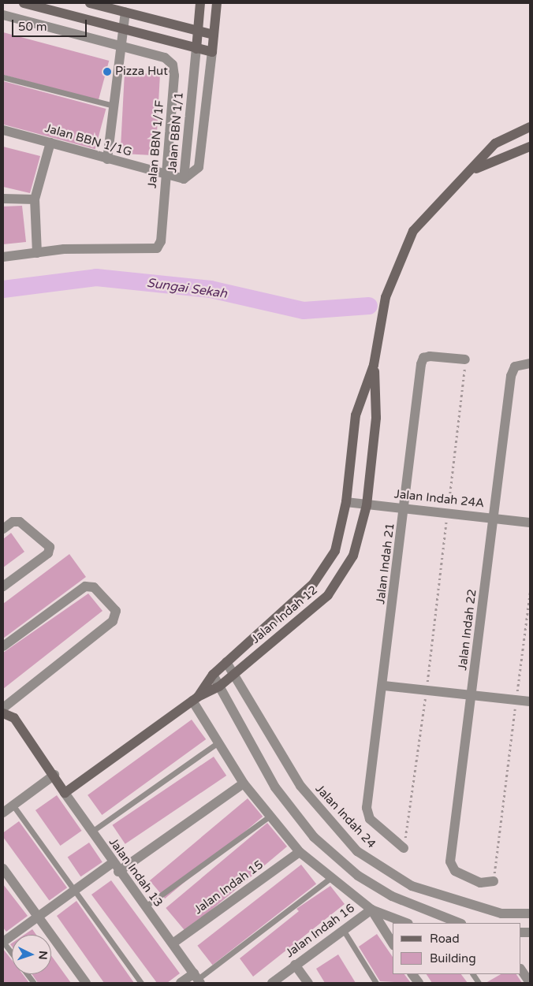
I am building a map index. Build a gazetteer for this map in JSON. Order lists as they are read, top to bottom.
{
  "streets": {
    "street": [
      "Jalan BBN 1/1",
      "Jalan BBN 1/1G",
      "Jalan BBN 1/1F",
      "Jalan Indah 24A",
      "Jalan Indah 21",
      "Jalan Indah 12",
      "Jalan Indah 22",
      "Jalan Indah 24",
      "Jalan Indah 13",
      "Jalan Indah 15",
      "Jalan Indah 16"
    ]
  },
  "crossings": [
    ["Jalan BBN 1/1", "Jalan BBN 1/1G"],
    ["Jalan BBN 1/1G", "Jalan BBN 1/1F"],
    ["Jalan Indah 24A", "Jalan Indah 21"],
    ["Jalan Indah 24A", "Jalan Indah 12"],
    ["Jalan Indah 24A", "Jalan Indah 22"],
    ["Jalan Indah 12", "Jalan Indah 24"],
    ["Jalan Indah 12", "Jalan Indah 13"],
    ["Jalan Indah 13", "Jalan Indah 15"]
  ],
  "water": ["Sungai Sekah"],
  "places": ["Pizza Hut"],
  "legend": ["Road", "Building"],
  "scale_bar": "50 m",
  "north": "right"
}
